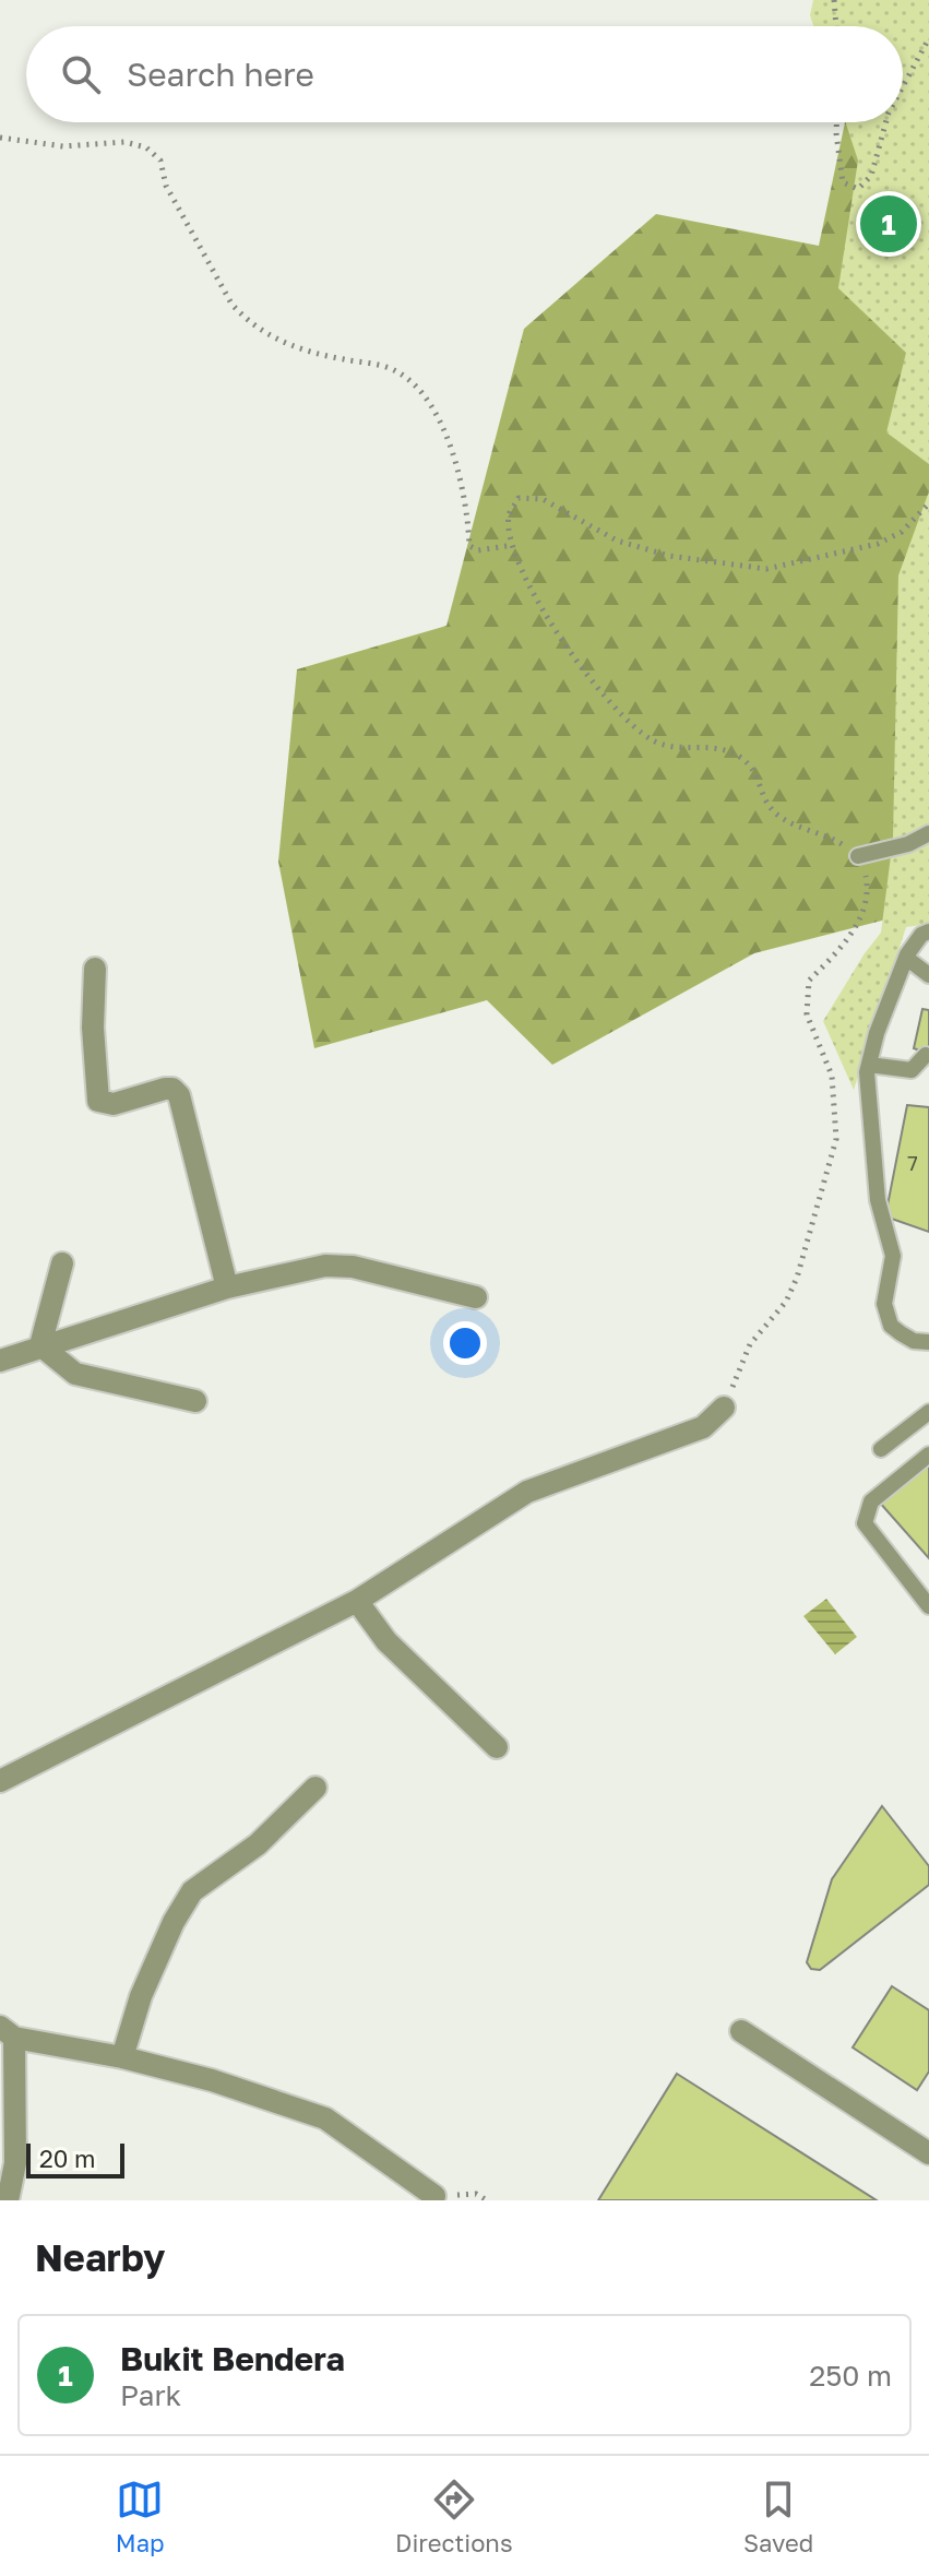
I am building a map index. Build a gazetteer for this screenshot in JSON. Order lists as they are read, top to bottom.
{
  "house_numbers": ["7"],
  "scale_bar": "20 m",
  "page": {
    "search": "Search here",
    "pins": "1",
    "scale": "20 m",
    "heading": "Nearby",
    "list": [
      {
        "mark": "1",
        "name": "Bukit Bendera",
        "note": "Park",
        "value": "250 m"
      }
    ],
    "nav": ["Map", "Directions", "Saved"]
  }
}
